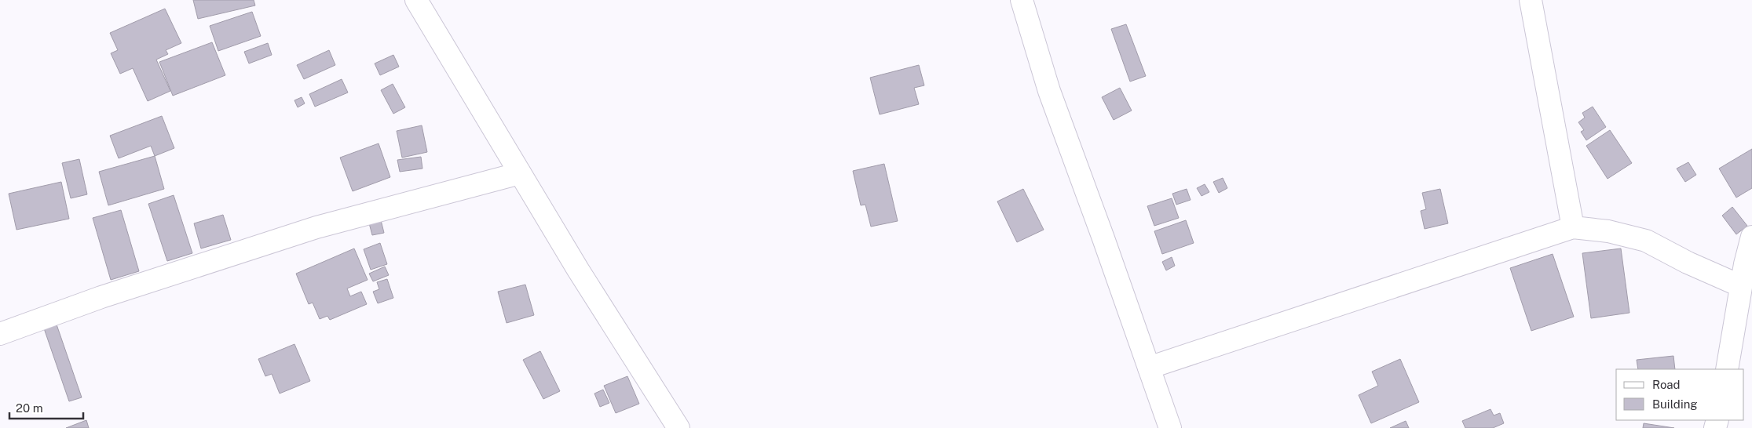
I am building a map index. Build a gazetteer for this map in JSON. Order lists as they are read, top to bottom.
{
  "legend": ["Road", "Building"],
  "scale_bar": "20 m"
}
